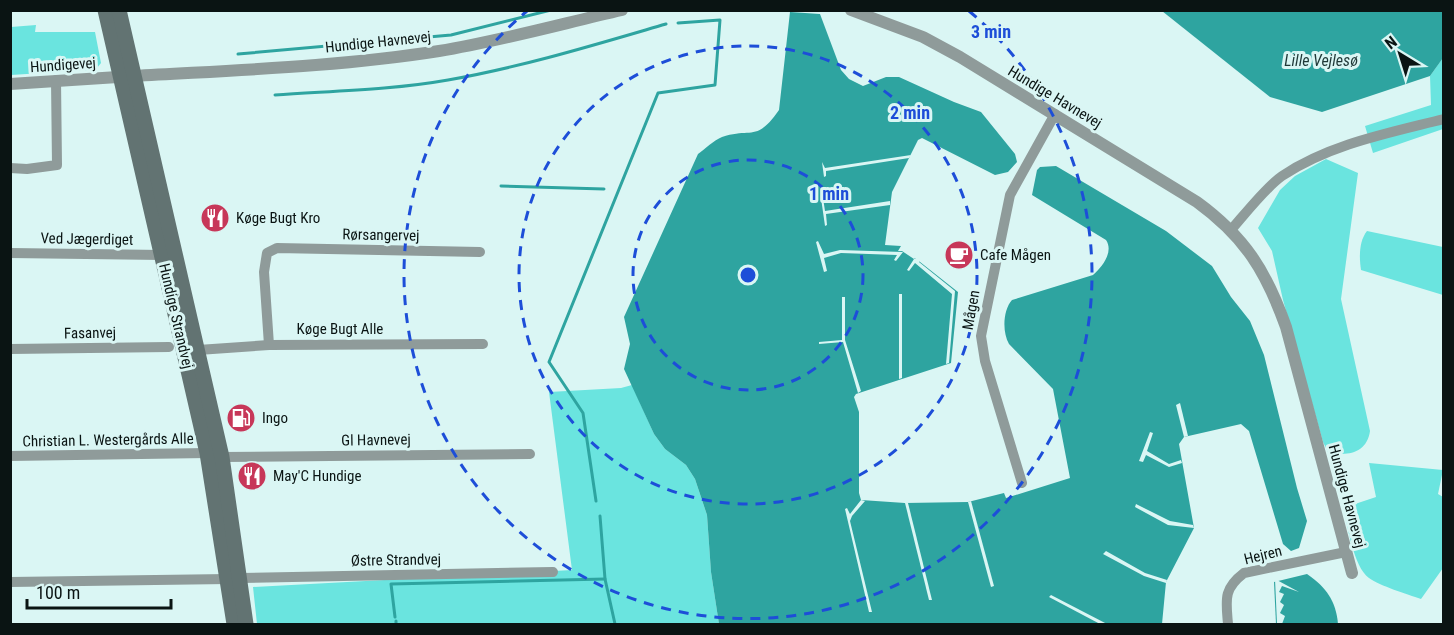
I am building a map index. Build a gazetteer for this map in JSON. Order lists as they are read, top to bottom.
{
  "streets": {
    "main road": ["Hundige Strandvej"],
    "street": [
      "Hundige Havnevej",
      "Hundigevej",
      "Rørsangervej",
      "Ved Jægerdiget",
      "Mågen",
      "Køge Bugt Alle",
      "Fasanvej",
      "Christian L. Westergårds Alle",
      "Gl Havnevej",
      "Hejren",
      "Østre Strandvej"
    ]
  },
  "crossings": [
    ["Hundige Havnevej", "Hundigevej"],
    ["Hundige Havnevej", "Mågen"],
    ["Hundige Havnevej", "Hundige Strandvej"],
    ["Hundige Havnevej", "Hejren"],
    ["Hundigevej", "Hundige Strandvej"],
    ["Rørsangervej", "Køge Bugt Alle"],
    ["Ved Jægerdiget", "Hundige Strandvej"],
    ["Hundige Strandvej", "Køge Bugt Alle"],
    ["Hundige Strandvej", "Christian L. Westergårds Alle"],
    ["Hundige Strandvej", "Gl Havnevej"],
    ["Hundige Strandvej", "Østre Strandvej"],
    ["Christian L. Westergårds Alle", "Gl Havnevej"]
  ],
  "water": ["Lille Vejlesø"],
  "places": {
    "restaurant": ["Køge Bugt Kro", "May'C Hundige"],
    "cafe": ["Cafe Mågen"],
    "fuel station": ["Ingo"]
  },
  "scale_bar": "100 m",
  "north": "top left",
  "rings": ["3 min", "2 min", "1 min"]
}
